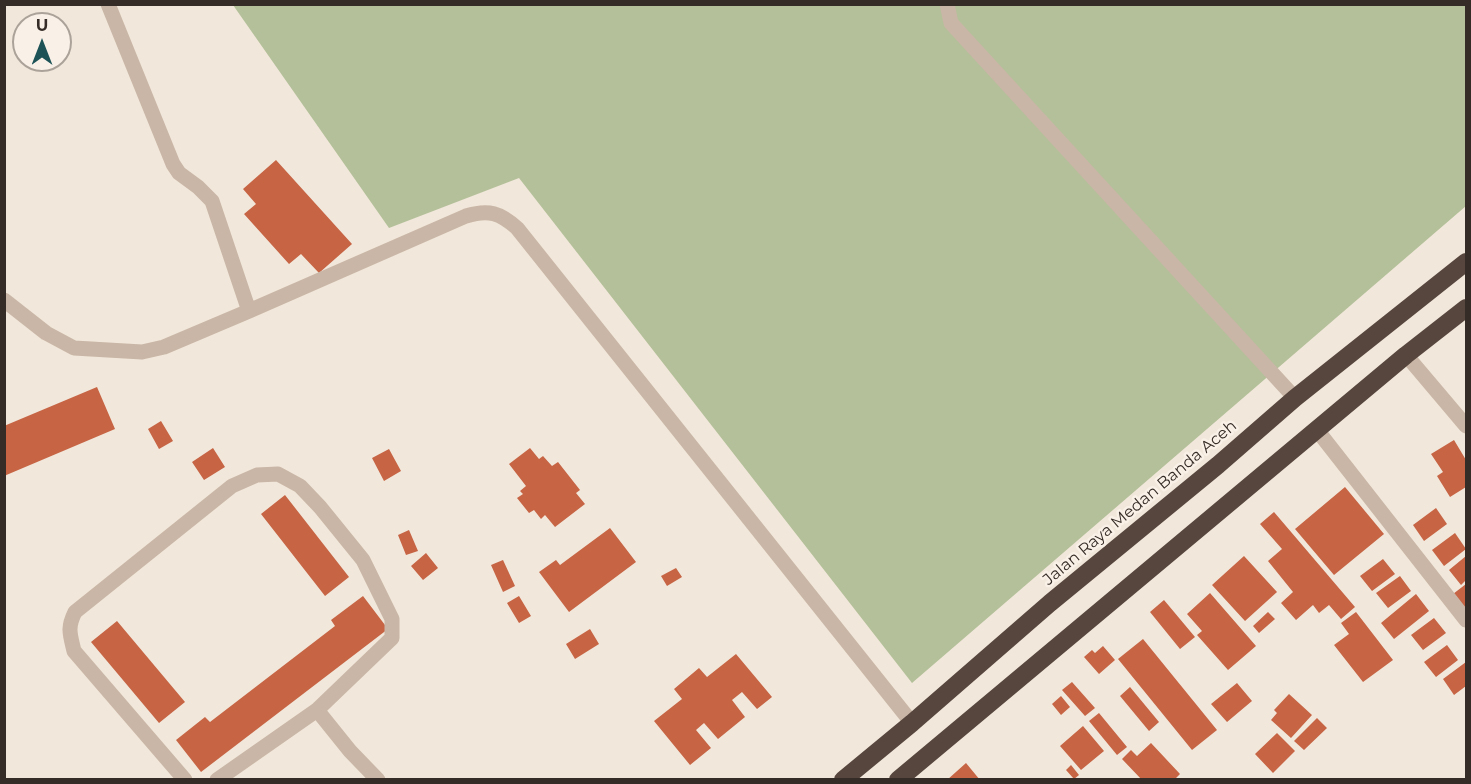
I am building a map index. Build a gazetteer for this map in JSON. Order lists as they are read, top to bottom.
{
  "streets": {
    "highway": ["Jalan Raya Medan Banda Aceh"]
  },
  "north": "top"
}
